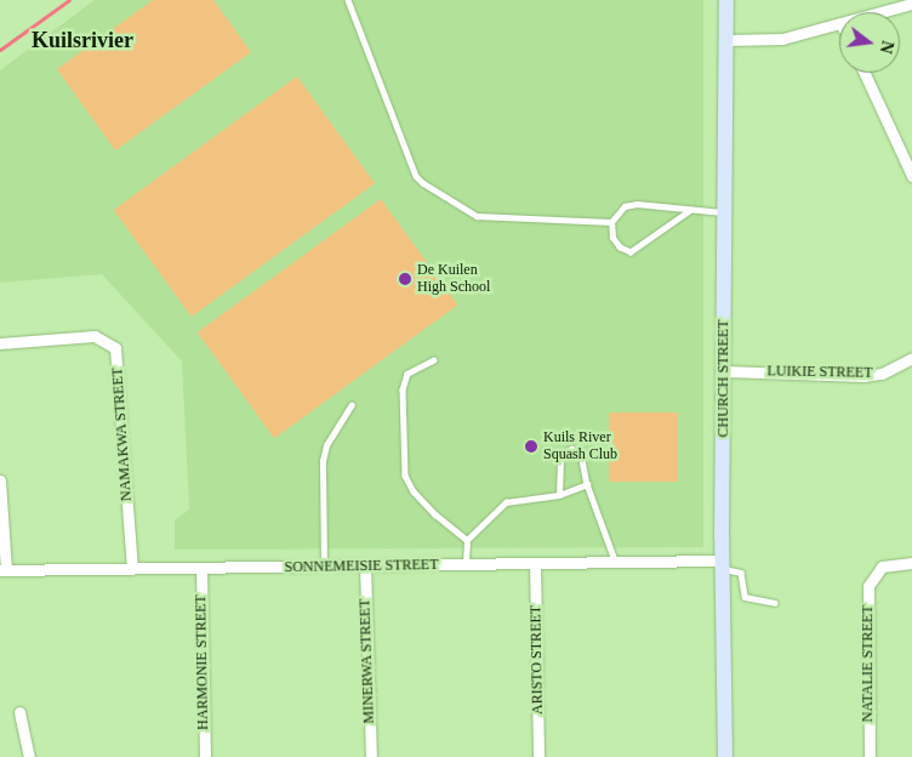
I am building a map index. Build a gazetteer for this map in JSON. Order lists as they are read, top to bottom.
{
  "streets": {
    "street": [
      "LUIKIE STREET",
      "CHURCH STREET",
      "NAMAKWA STREET",
      "SONNEMEISIE STREET",
      "ARISTO STREET",
      "MINERWA STREET",
      "HARMONIE STREET",
      "NATALIE STREET"
    ]
  },
  "crossings": [
    ["LUIKIE STREET", "CHURCH STREET"],
    ["CHURCH STREET", "SONNEMEISIE STREET"],
    ["NAMAKWA STREET", "SONNEMEISIE STREET"],
    ["SONNEMEISIE STREET", "ARISTO STREET"],
    ["SONNEMEISIE STREET", "MINERWA STREET"],
    ["SONNEMEISIE STREET", "HARMONIE STREET"]
  ],
  "districts": ["Kuilsrivier"],
  "places": ["De Kuilen High School", "Kuils River Squash Club"],
  "north": "right"
}
